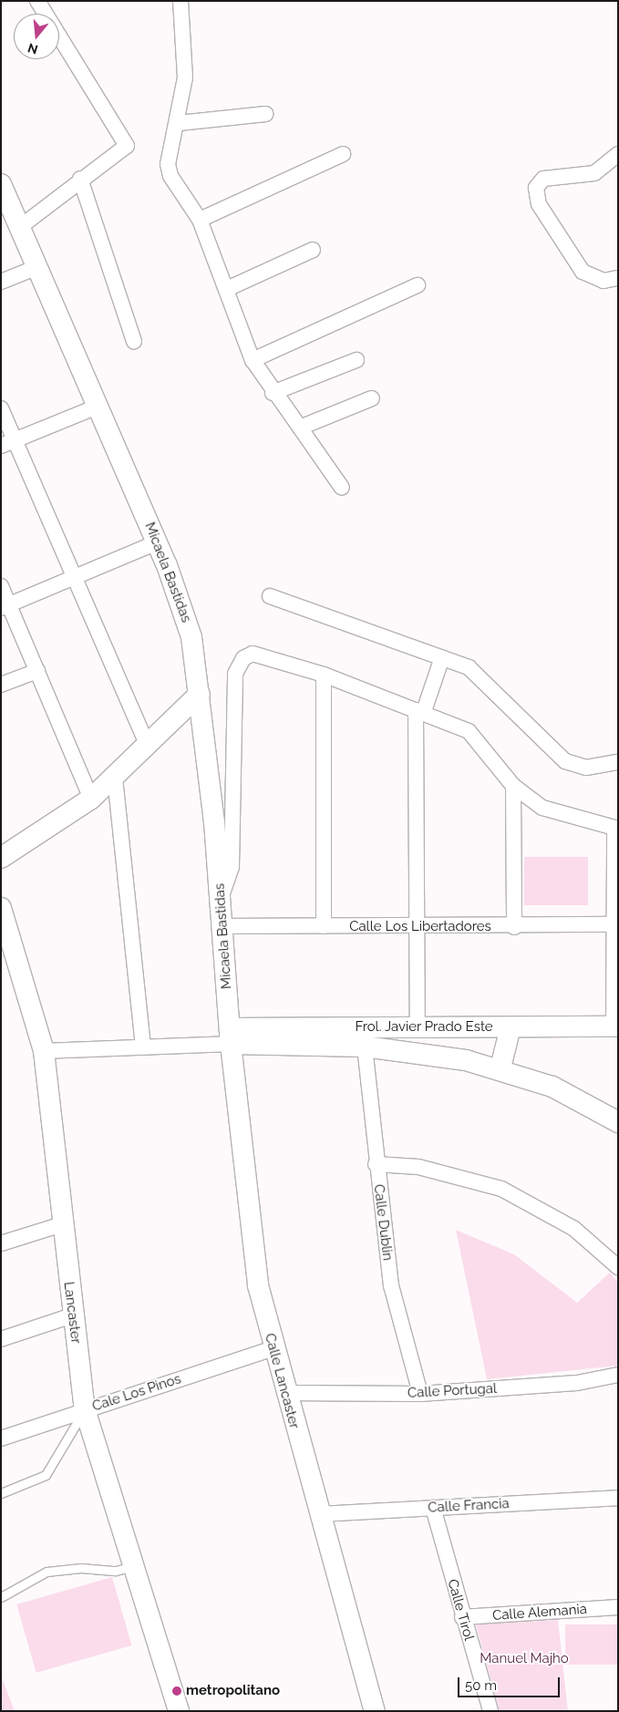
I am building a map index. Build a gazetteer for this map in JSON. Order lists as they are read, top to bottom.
{
  "streets": {
    "street": [
      "Micaela Bastidas",
      "Calle Los Libertadores",
      "Frol. Javier Prado Este",
      "Calle Dublin",
      "Lancaster",
      "Calle Lancaster",
      "Calle Portugal",
      "Cale Los Pinos",
      "Calle Francia",
      "Calle Tirol",
      "Calle Alemania"
    ]
  },
  "crossings": [
    ["Micaela Bastidas", "Calle Los Libertadores"],
    ["Micaela Bastidas", "Frol. Javier Prado Este"],
    ["Micaela Bastidas", "Calle Lancaster"],
    ["Frol. Javier Prado Este", "Calle Lancaster"],
    ["Calle Dublin", "Calle Portugal"],
    ["Lancaster", "Cale Los Pinos"],
    ["Calle Lancaster", "Calle Portugal"],
    ["Calle Lancaster", "Cale Los Pinos"],
    ["Calle Lancaster", "Calle Francia"],
    ["Calle Francia", "Calle Tirol"],
    ["Calle Tirol", "Calle Alemania"]
  ],
  "parks": ["Manuel Majho"],
  "places": ["metropolitano"],
  "scale_bar": "50 m",
  "north": "bottom"
}
